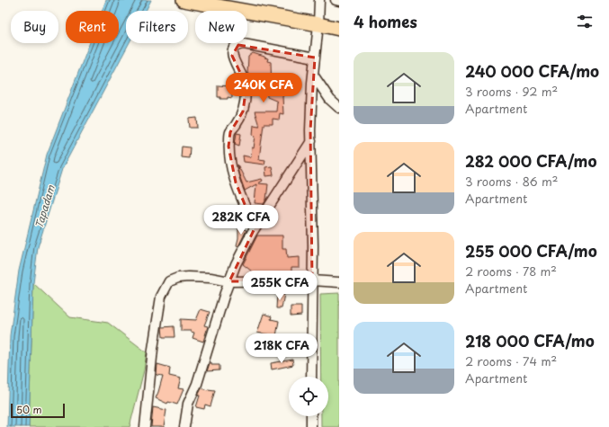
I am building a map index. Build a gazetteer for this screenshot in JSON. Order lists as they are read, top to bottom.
{
  "water": ["Tapadam"],
  "scale_bar": "50 m",
  "page": {
    "heading": "4 homes",
    "chip": [
      "Buy",
      "Rent",
      "Filters",
      "New"
    ],
    "list": [
      {
        "name": "240 000 CFA/mo",
        "note": "3 rooms · 92 m² · Apartment"
      },
      {
        "name": "282 000 CFA/mo",
        "note": "3 rooms · 86 m² · Apartment"
      },
      {
        "name": "255 000 CFA/mo",
        "note": "2 rooms · 78 m² · Apartment"
      },
      {
        "name": "218 000 CFA/mo",
        "note": "2 rooms · 74 m² · Apartment"
      }
    ],
    "price": [
      "240K CFA",
      "282K CFA",
      "255K CFA",
      "218K CFA"
    ],
    "scale": "50 m"
  }
}
